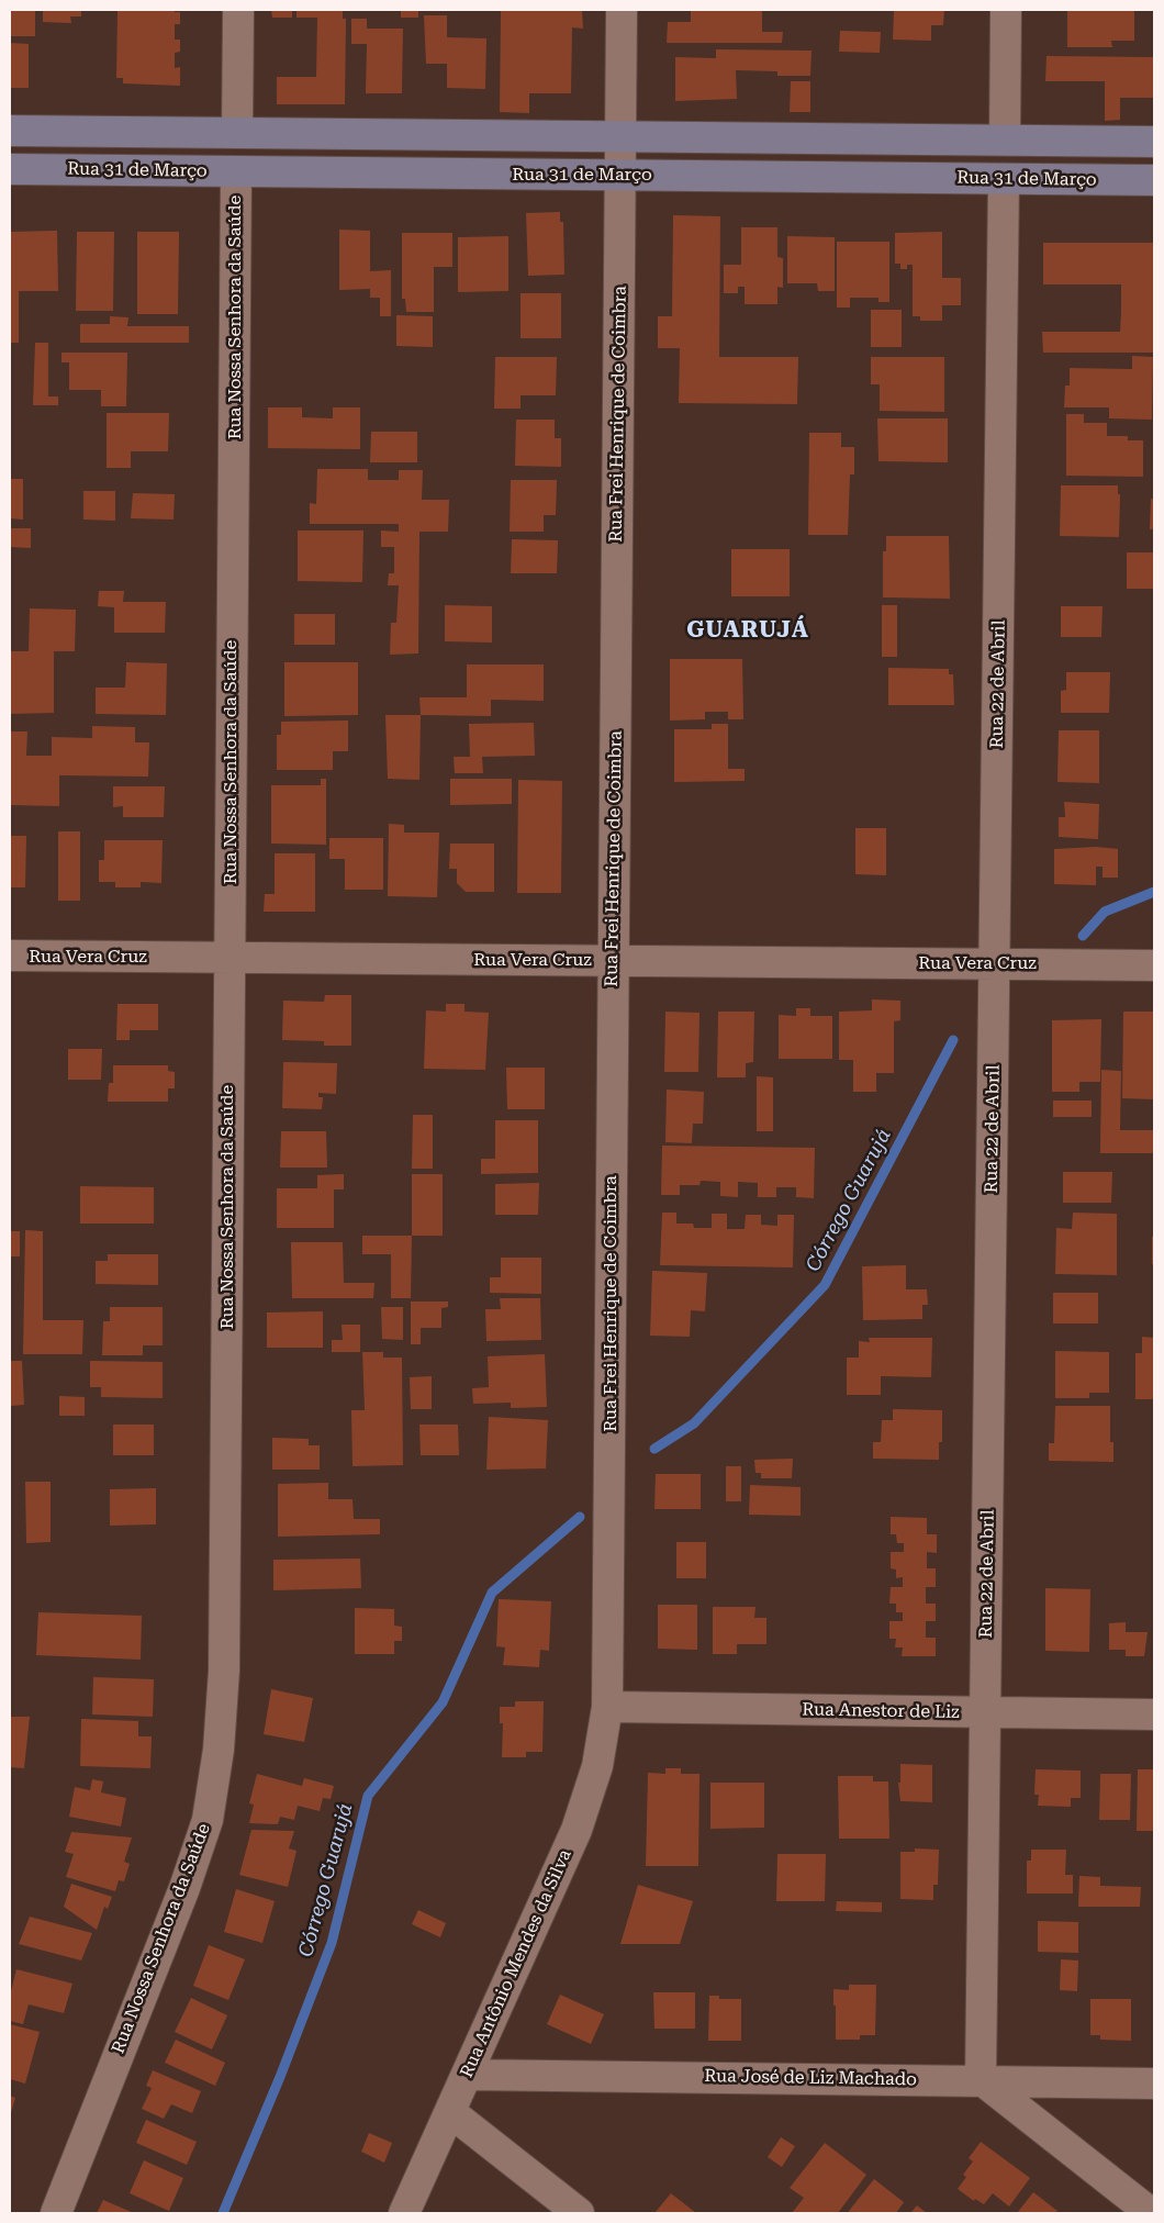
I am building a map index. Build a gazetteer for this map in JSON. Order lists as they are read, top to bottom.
{
  "streets": {
    "main road": ["Rua 31 de Março"],
    "street": [
      "Rua Nossa Senhora da Saúde",
      "Rua Frei Henrique de Coimbra",
      "Rua 22 de Abril",
      "Rua Vera Cruz",
      "Rua Anestor de Liz",
      "Rua Antônio Mendes da Silva",
      "Rua José de Liz Machado"
    ]
  },
  "crossings": [
    ["Rua 31 de Março", "Rua Nossa Senhora da Saúde"],
    ["Rua 31 de Março", "Rua Frei Henrique de Coimbra"],
    ["Rua 31 de Março", "Rua 22 de Abril"],
    ["Rua Nossa Senhora da Saúde", "Rua Vera Cruz"],
    ["Rua Frei Henrique de Coimbra", "Rua Vera Cruz"],
    ["Rua Frei Henrique de Coimbra", "Rua Anestor de Liz"],
    ["Rua Frei Henrique de Coimbra", "Rua Antônio Mendes da Silva"],
    ["Rua 22 de Abril", "Rua Vera Cruz"],
    ["Rua 22 de Abril", "Rua Anestor de Liz"],
    ["Rua 22 de Abril", "Rua José de Liz Machado"],
    ["Rua Anestor de Liz", "Rua Antônio Mendes da Silva"],
    ["Rua Antônio Mendes da Silva", "Rua José de Liz Machado"]
  ],
  "districts": ["GUARUJÁ"],
  "water": ["Córrego Guarujá"]
}
